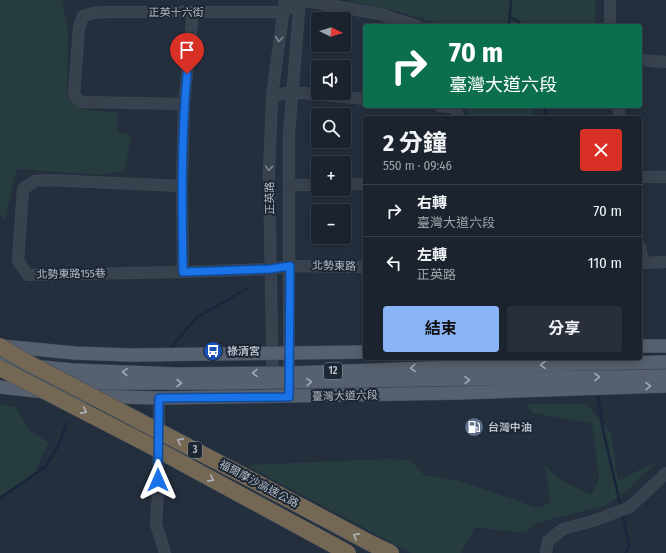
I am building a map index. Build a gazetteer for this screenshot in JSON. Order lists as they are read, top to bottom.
{
  "streets": {
    "highway": ["3", "福爾摩沙高速公路"],
    "main road": ["12", "臺灣大道六段"],
    "street": [
      "正英十六街",
      "正英路",
      "北勢東路",
      "北勢東路155巷"
    ]
  },
  "crossings": [
    ["正英十六街", "正英路"],
    ["正英路", "北勢東路"],
    ["正英路", "12"],
    ["正英路", "臺灣大道六段"],
    ["北勢東路", "北勢東路155巷"],
    ["12", "福爾摩沙高速公路"]
  ],
  "places": {
    "bus stop": ["祿清宮"],
    "fuel station": ["台灣中油"]
  },
  "north": "right",
  "page": {
    "map_buttons": ["+", "−"],
    "turn": ["70 m", "臺灣大道六段"],
    "heading": ["2 分鐘", "550 m · 09:46"],
    "list": [
      {
        "name": "右轉",
        "note": "臺灣大道六段",
        "value": "70 m"
      },
      {
        "name": "左轉",
        "note": "正英路",
        "value": "110 m"
      }
    ],
    "buttons": ["結束", "分享"]
  }
}
